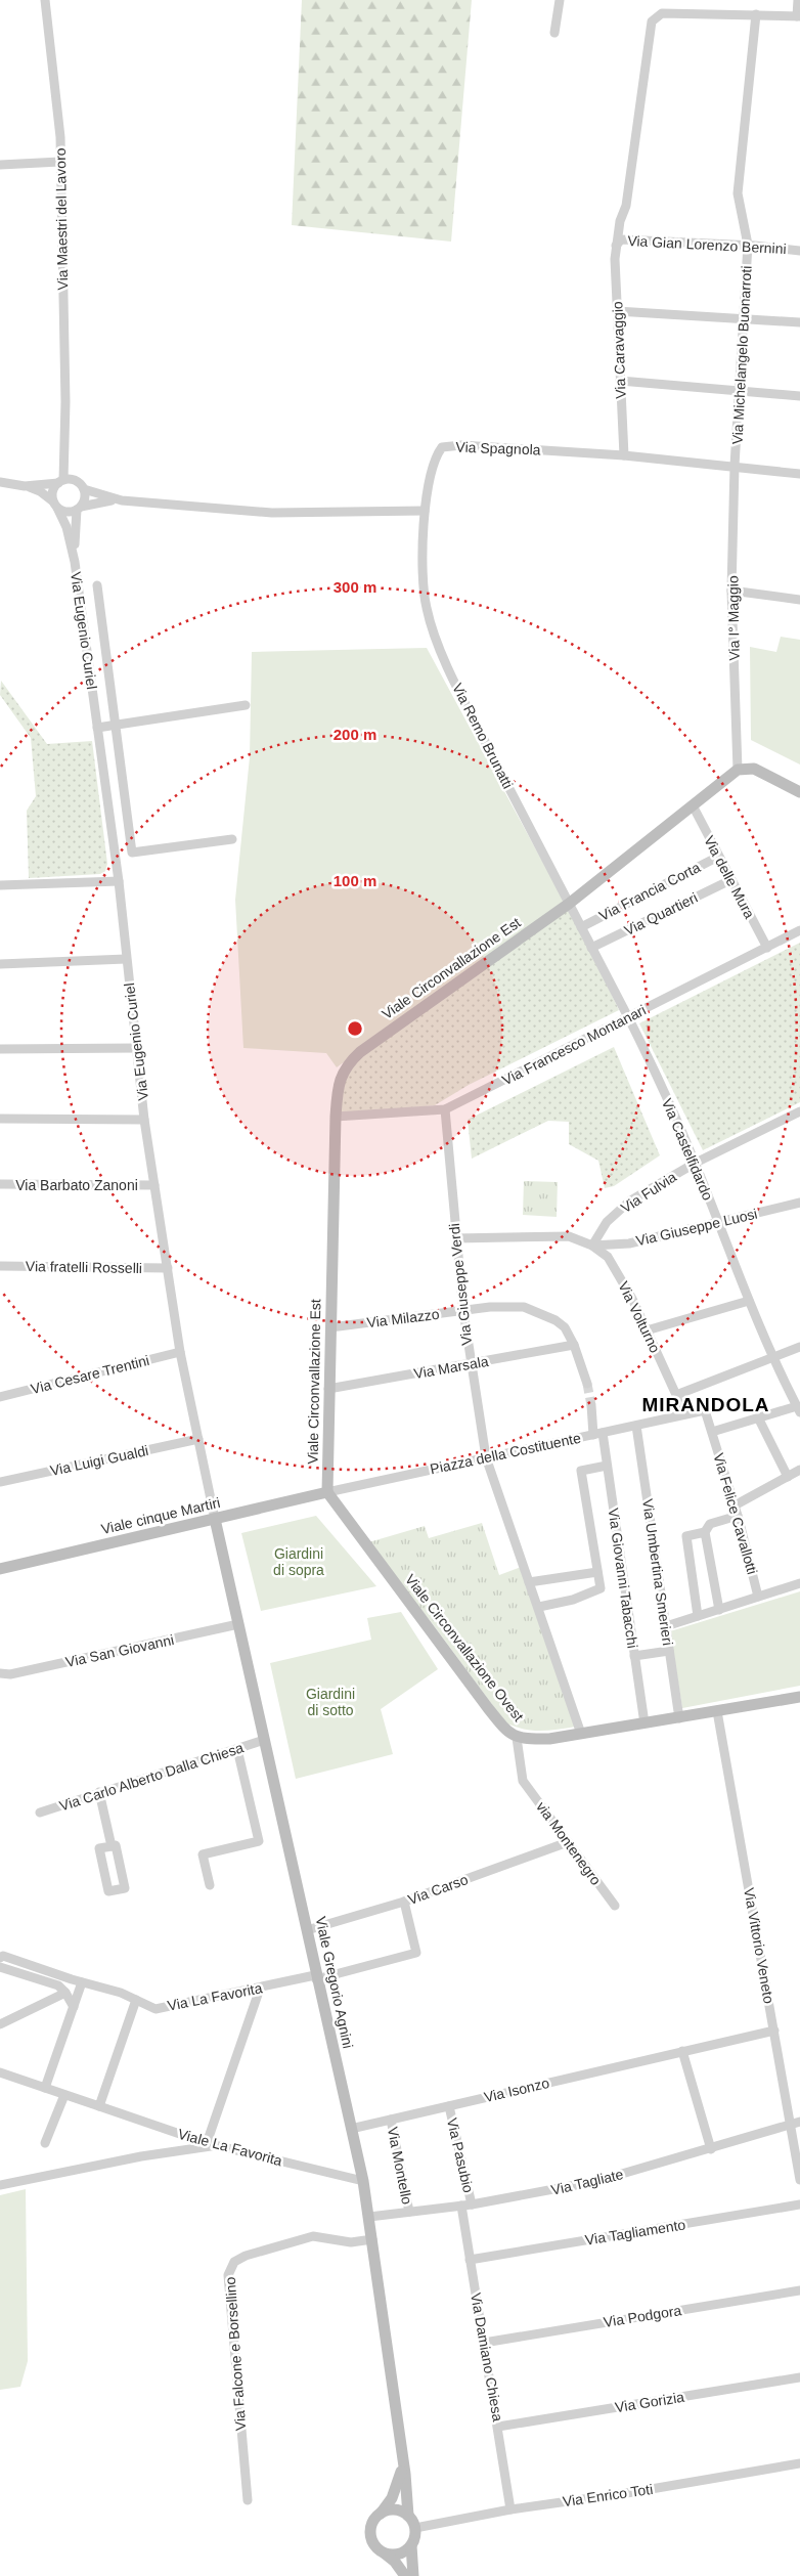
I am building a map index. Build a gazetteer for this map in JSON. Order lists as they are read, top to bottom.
{
  "streets": {
    "main road": [
      "Viale Circonvallazione Est",
      "Viale cinque Martiri",
      "Viale Circonvallazione Ovest",
      "Viale Gregorio Agnini"
    ],
    "street": [
      "Via Maestri del Lavoro",
      "Via Gian Lorenzo Bernini",
      "Via Caravaggio",
      "Via Michelangelo Buonarroti",
      "Via Spagnola",
      "Via I° Maggio",
      "Via Eugenio Curiel",
      "Via Remo Brunatti",
      "Via delle Mura",
      "Via Francia Corta",
      "Via Quartieri",
      "Via Francesco Montanari",
      "Via Castelfidardo",
      "Via Barbato Zanoni",
      "Via Fulvia",
      "Via Giuseppe Luosi",
      "Via fratelli Rosselli",
      "Via Giuseppe Verdi",
      "Via Volturno",
      "Via Milazzo",
      "Via Marsala",
      "Via Cesare Trentini",
      "Piazza della Costituente",
      "Via Luigi Gualdi",
      "Via Felice Cavallotti",
      "Via Umbertina Smerieri",
      "Via Giovanni Tabacchi",
      "Via San Giovanni",
      "Via Carlo Alberto Dalla Chiesa",
      "via Montenegro",
      "Via Carso",
      "Via Vittorio Veneto",
      "Via La Favorita",
      "Via Isonzo",
      "Viale La Favorita",
      "Via Pasubio",
      "Via Montello",
      "Via Tagliate",
      "Via Tagliamento",
      "Via Podgora",
      "Via Falcone e Borsellino",
      "Via Damiano Chiesa",
      "Via Gorizia",
      "Via Enrico Toti"
    ]
  },
  "crossings": [
    ["Via Maestri del Lavoro", "Via Eugenio Curiel"],
    ["Via Gian Lorenzo Bernini", "Via Caravaggio"],
    ["Via Gian Lorenzo Bernini", "Via Michelangelo Buonarroti"],
    ["Via Caravaggio", "Via Michelangelo Buonarroti"],
    ["Via Caravaggio", "Via Spagnola"],
    ["Via Michelangelo Buonarroti", "Via Spagnola"],
    ["Via Michelangelo Buonarroti", "Via I° Maggio"],
    ["Via Spagnola", "Via I° Maggio"],
    ["Via Spagnola", "Via Remo Brunatti"],
    ["Via I° Maggio", "Viale Circonvallazione Est"],
    ["Via Eugenio Curiel", "Via Barbato Zanoni"],
    ["Via Eugenio Curiel", "Via fratelli Rosselli"],
    ["Via Eugenio Curiel", "Via Cesare Trentini"],
    ["Via Eugenio Curiel", "Via Luigi Gualdi"],
    ["Via Eugenio Curiel", "Viale cinque Martiri"],
    ["Via Eugenio Curiel", "Viale Gregorio Agnini"],
    ["Via Remo Brunatti", "Via Francia Corta"],
    ["Via Remo Brunatti", "Via Quartieri"],
    ["Via Remo Brunatti", "Viale Circonvallazione Est"],
    ["Via Remo Brunatti", "Via Castelfidardo"],
    ["Via delle Mura", "Via Francia Corta"],
    ["Via delle Mura", "Via Quartieri"],
    ["Via delle Mura", "Viale Circonvallazione Est"],
    ["Via delle Mura", "Via Francesco Montanari"],
    ["Via Quartieri", "Via Castelfidardo"],
    ["Viale Circonvallazione Est", "Via Francesco Montanari"],
    ["Viale Circonvallazione Est", "Via Milazzo"],
    ["Viale Circonvallazione Est", "Via Marsala"],
    ["Viale Circonvallazione Est", "Piazza della Costituente"],
    ["Viale Circonvallazione Est", "Viale cinque Martiri"],
    ["Viale Circonvallazione Est", "Viale Circonvallazione Ovest"],
    ["Via Francesco Montanari", "Via Castelfidardo"],
    ["Via Francesco Montanari", "Via Giuseppe Verdi"],
    ["Via Castelfidardo", "Via Fulvia"],
    ["Via Castelfidardo", "Via Giuseppe Luosi"],
    ["Via Fulvia", "Via Giuseppe Luosi"],
    ["Via Fulvia", "Via Volturno"],
    ["Via Giuseppe Luosi", "Via Volturno"],
    ["Via Giuseppe Verdi", "Via Milazzo"],
    ["Via Giuseppe Verdi", "Via Marsala"],
    ["Via Giuseppe Verdi", "Piazza della Costituente"],
    ["Via Giuseppe Verdi", "Viale Circonvallazione Ovest"],
    ["Via Milazzo", "Via Marsala"],
    ["Piazza della Costituente", "Via Felice Cavallotti"],
    ["Piazza della Costituente", "Viale cinque Martiri"],
    ["Piazza della Costituente", "Via Umbertina Smerieri"],
    ["Piazza della Costituente", "Via Giovanni Tabacchi"],
    ["Piazza della Costituente", "Viale Circonvallazione Ovest"],
    ["Viale cinque Martiri", "Viale Circonvallazione Ovest"],
    ["Viale cinque Martiri", "Viale Gregorio Agnini"],
    ["Via Umbertina Smerieri", "Viale Circonvallazione Ovest"],
    ["Via Giovanni Tabacchi", "Viale Circonvallazione Ovest"],
    ["Viale Circonvallazione Ovest", "via Montenegro"],
    ["Viale Circonvallazione Ovest", "Via Vittorio Veneto"],
    ["Via San Giovanni", "Viale Gregorio Agnini"],
    ["Via Carlo Alberto Dalla Chiesa", "Viale Gregorio Agnini"],
    ["via Montenegro", "Via Carso"],
    ["Via Carso", "Viale Gregorio Agnini"],
    ["Via Carso", "Via La Favorita"],
    ["Via Vittorio Veneto", "Via Isonzo"],
    ["Via Vittorio Veneto", "Via Tagliate"],
    ["Viale Gregorio Agnini", "Via La Favorita"],
    ["Viale Gregorio Agnini", "Via Isonzo"],
    ["Viale Gregorio Agnini", "Viale La Favorita"],
    ["Viale Gregorio Agnini", "Via Tagliate"],
    ["Viale Gregorio Agnini", "Via Falcone e Borsellino"],
    ["Viale Gregorio Agnini", "Via Enrico Toti"],
    ["Via Isonzo", "Via Pasubio"],
    ["Via Isonzo", "Via Montello"],
    ["Via Pasubio", "Via Tagliate"],
    ["Via Pasubio", "Via Damiano Chiesa"],
    ["Via Montello", "Via Tagliate"],
    ["Via Tagliate", "Via Damiano Chiesa"],
    ["Via Tagliamento", "Via Damiano Chiesa"],
    ["Via Podgora", "Via Damiano Chiesa"],
    ["Via Damiano Chiesa", "Via Gorizia"],
    ["Via Damiano Chiesa", "Via Enrico Toti"]
  ],
  "districts": ["MIRANDOLA"],
  "parks": ["Giardini di sopra", "Giardini di sotto"],
  "rings": ["300 m", "200 m", "100 m"]
}
